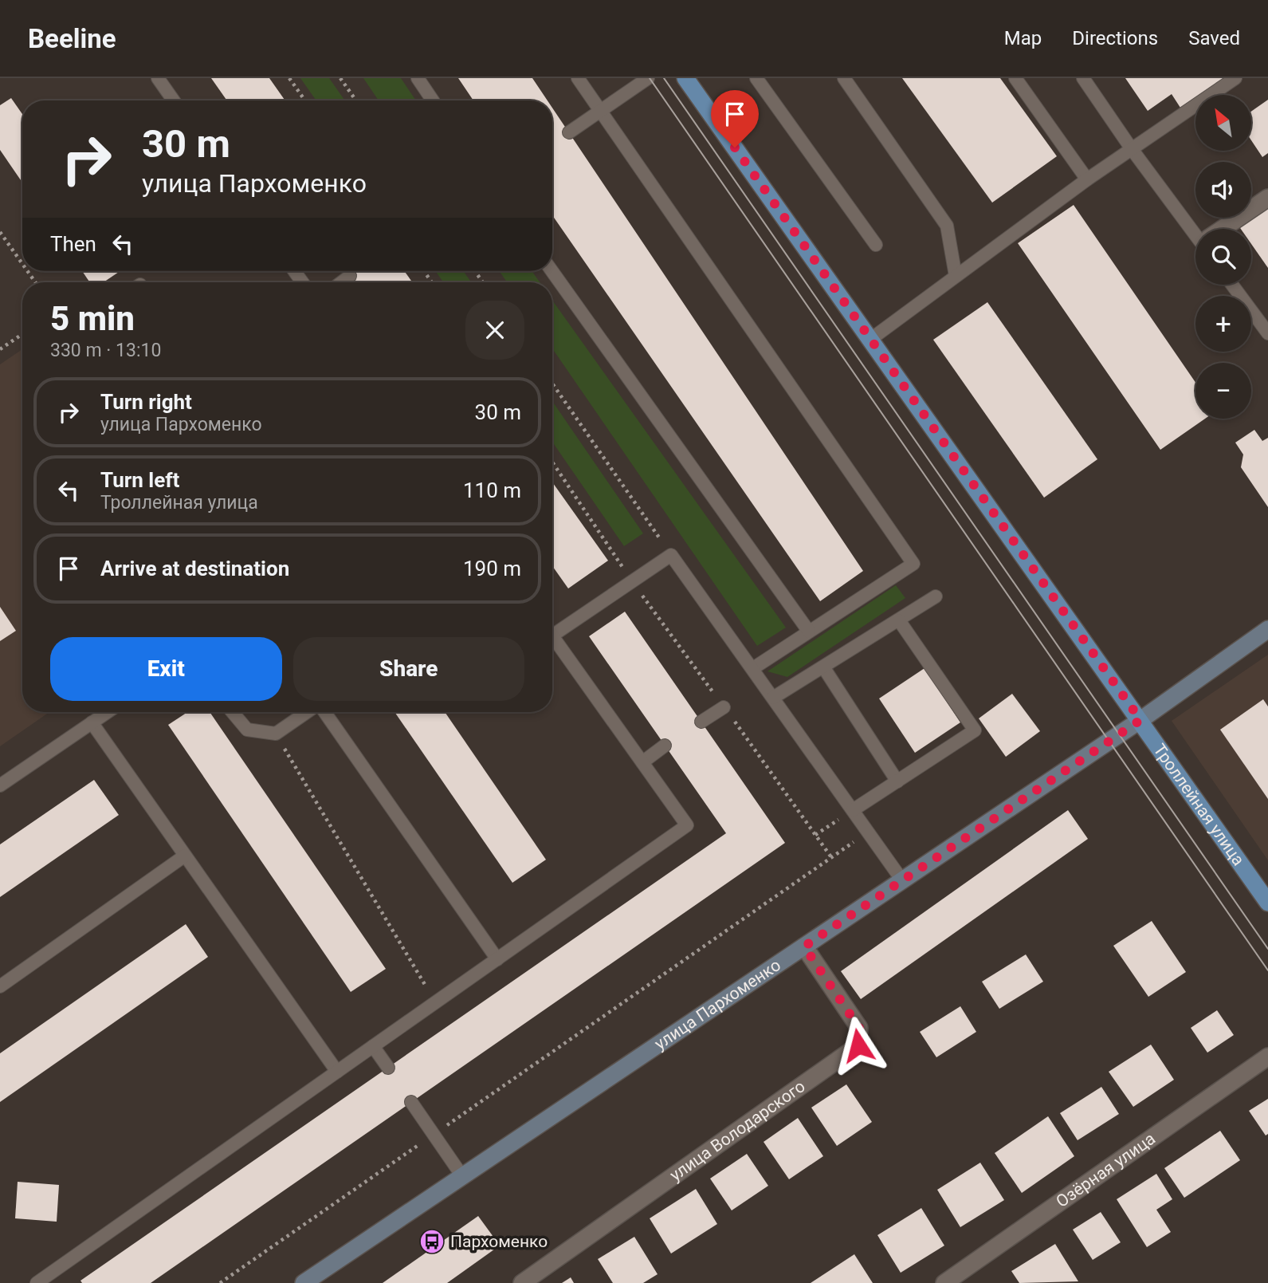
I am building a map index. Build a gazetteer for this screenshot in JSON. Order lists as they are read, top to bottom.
{
  "streets": {
    "main road": ["Троллейная улица"],
    "street": ["улица Пархоменко", "улица Володарского", "Озёрная улица"]
  },
  "crossings": [
    ["Троллейная улица", "улица Пархоменко"],
    ["улица Пархоменко", "улица Володарского"]
  ],
  "places": {
    "bus stop": ["Пархоменко"]
  },
  "north": "top left",
  "page": {
    "header": "Beeline",
    "nav": ["Map", "Directions", "Saved"],
    "map_buttons": ["+", "−"],
    "turn": ["30 m", "улица Пархоменко"],
    "then": "Then",
    "heading": ["5 min", "330 m · 13:10"],
    "list": [
      {
        "name": "Turn right",
        "note": "улица Пархоменко",
        "value": "30 m"
      },
      {
        "name": "Turn left",
        "note": "Троллейная улица",
        "value": "110 m"
      },
      {
        "name": "Arrive at destination",
        "value": "190 m"
      }
    ],
    "buttons": ["Exit", "Share"]
  }
}
